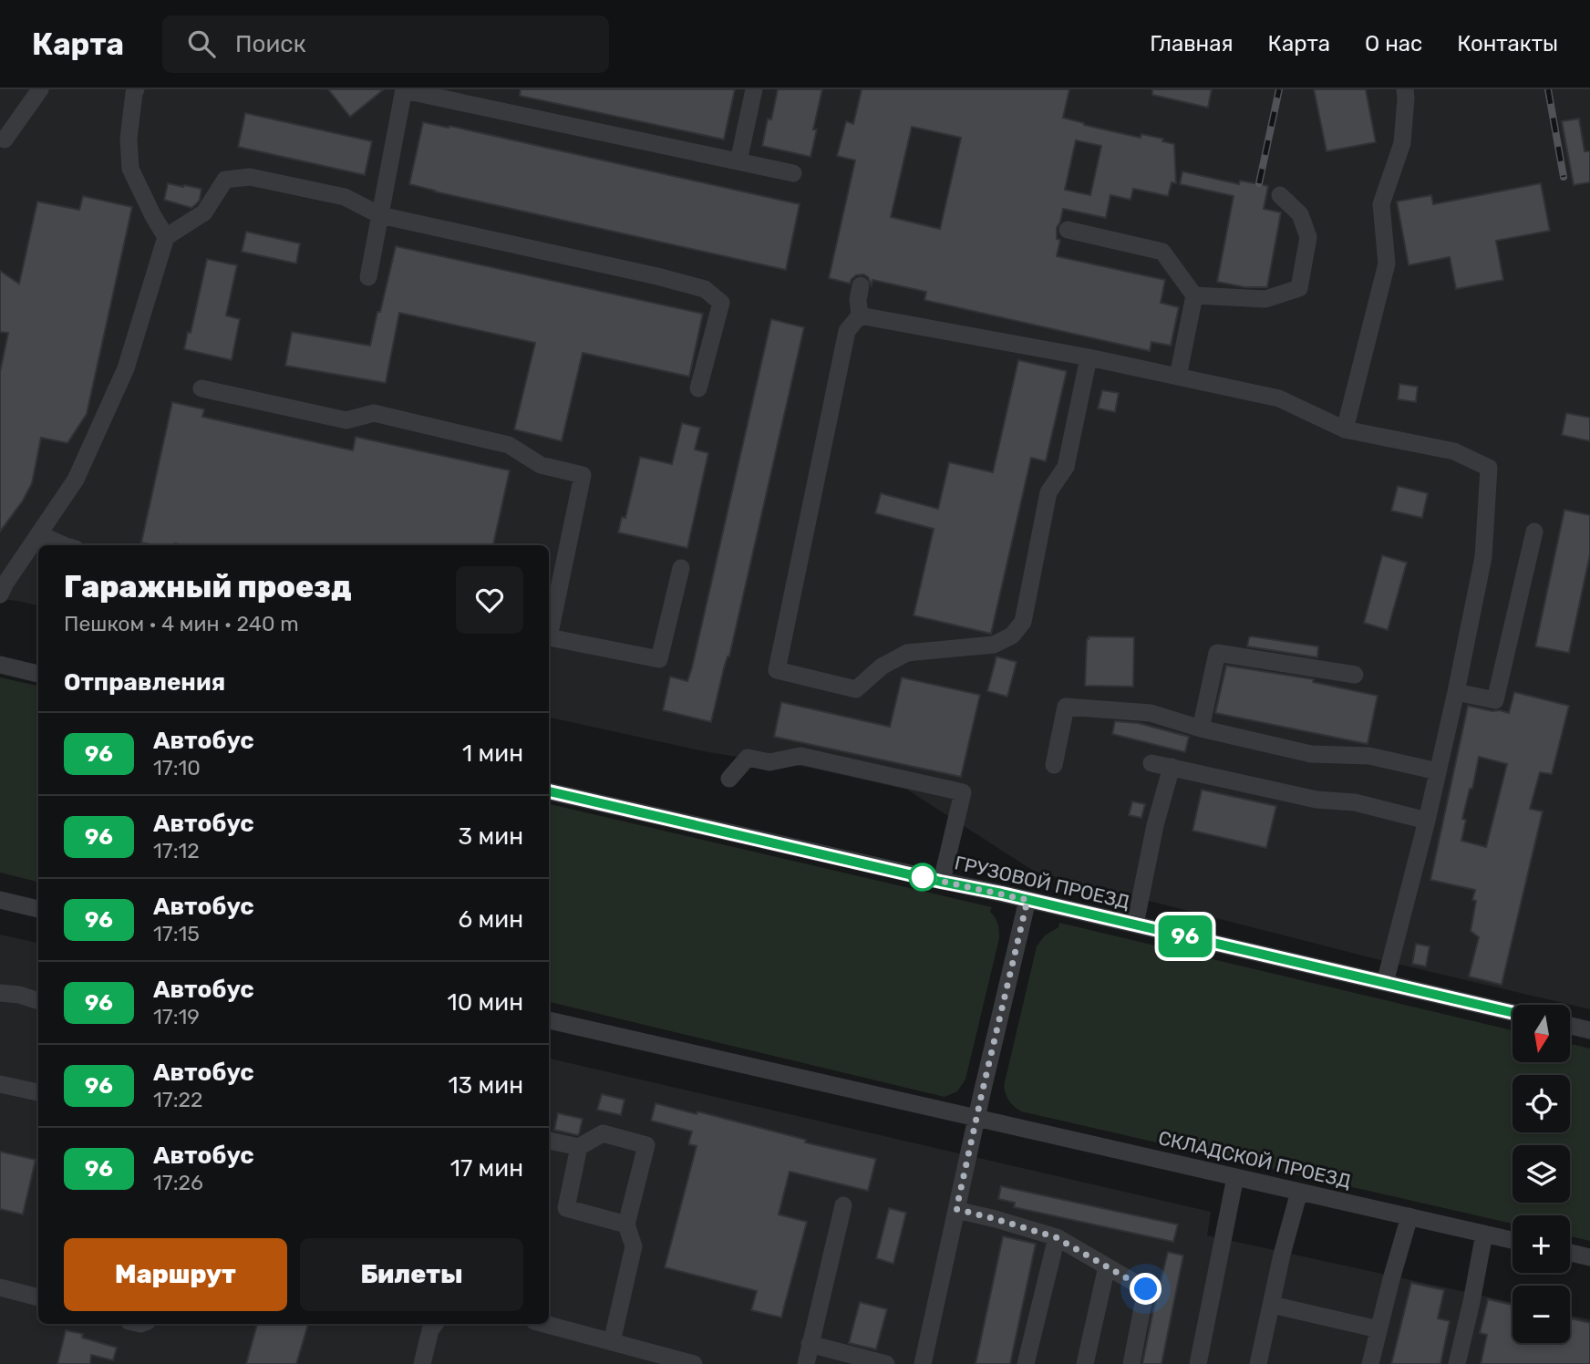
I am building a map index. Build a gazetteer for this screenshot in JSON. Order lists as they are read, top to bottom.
{
  "streets": {
    "street": ["ГРУЗОВОЙ ПРОЕЗД", "СКЛАДСКОЙ ПРОЕЗД"]
  },
  "lines": ["bus line 96"],
  "north": "bottom",
  "page": {
    "header": "Карта",
    "search": "Поиск",
    "nav": [
      "Главная",
      "Карта",
      "О нас",
      "Контакты"
    ],
    "on_map": "96",
    "heading": [
      ["Гаражный проезд", "Пешком · 4 мин · 240 m"],
      "Отправления"
    ],
    "list": [
      {
        "mark": "96",
        "name": "Автобус",
        "note": "17:10",
        "value": "1 мин"
      },
      {
        "mark": "96",
        "name": "Автобус",
        "note": "17:12",
        "value": "3 мин"
      },
      {
        "mark": "96",
        "name": "Автобус",
        "note": "17:15",
        "value": "6 мин"
      },
      {
        "mark": "96",
        "name": "Автобус",
        "note": "17:19",
        "value": "10 мин"
      },
      {
        "mark": "96",
        "name": "Автобус",
        "note": "17:22",
        "value": "13 мин"
      },
      {
        "mark": "96",
        "name": "Автобус",
        "note": "17:26",
        "value": "17 мин"
      }
    ],
    "map_buttons": ["+", "−"],
    "buttons": ["Маршрут", "Билеты"]
  }
}
